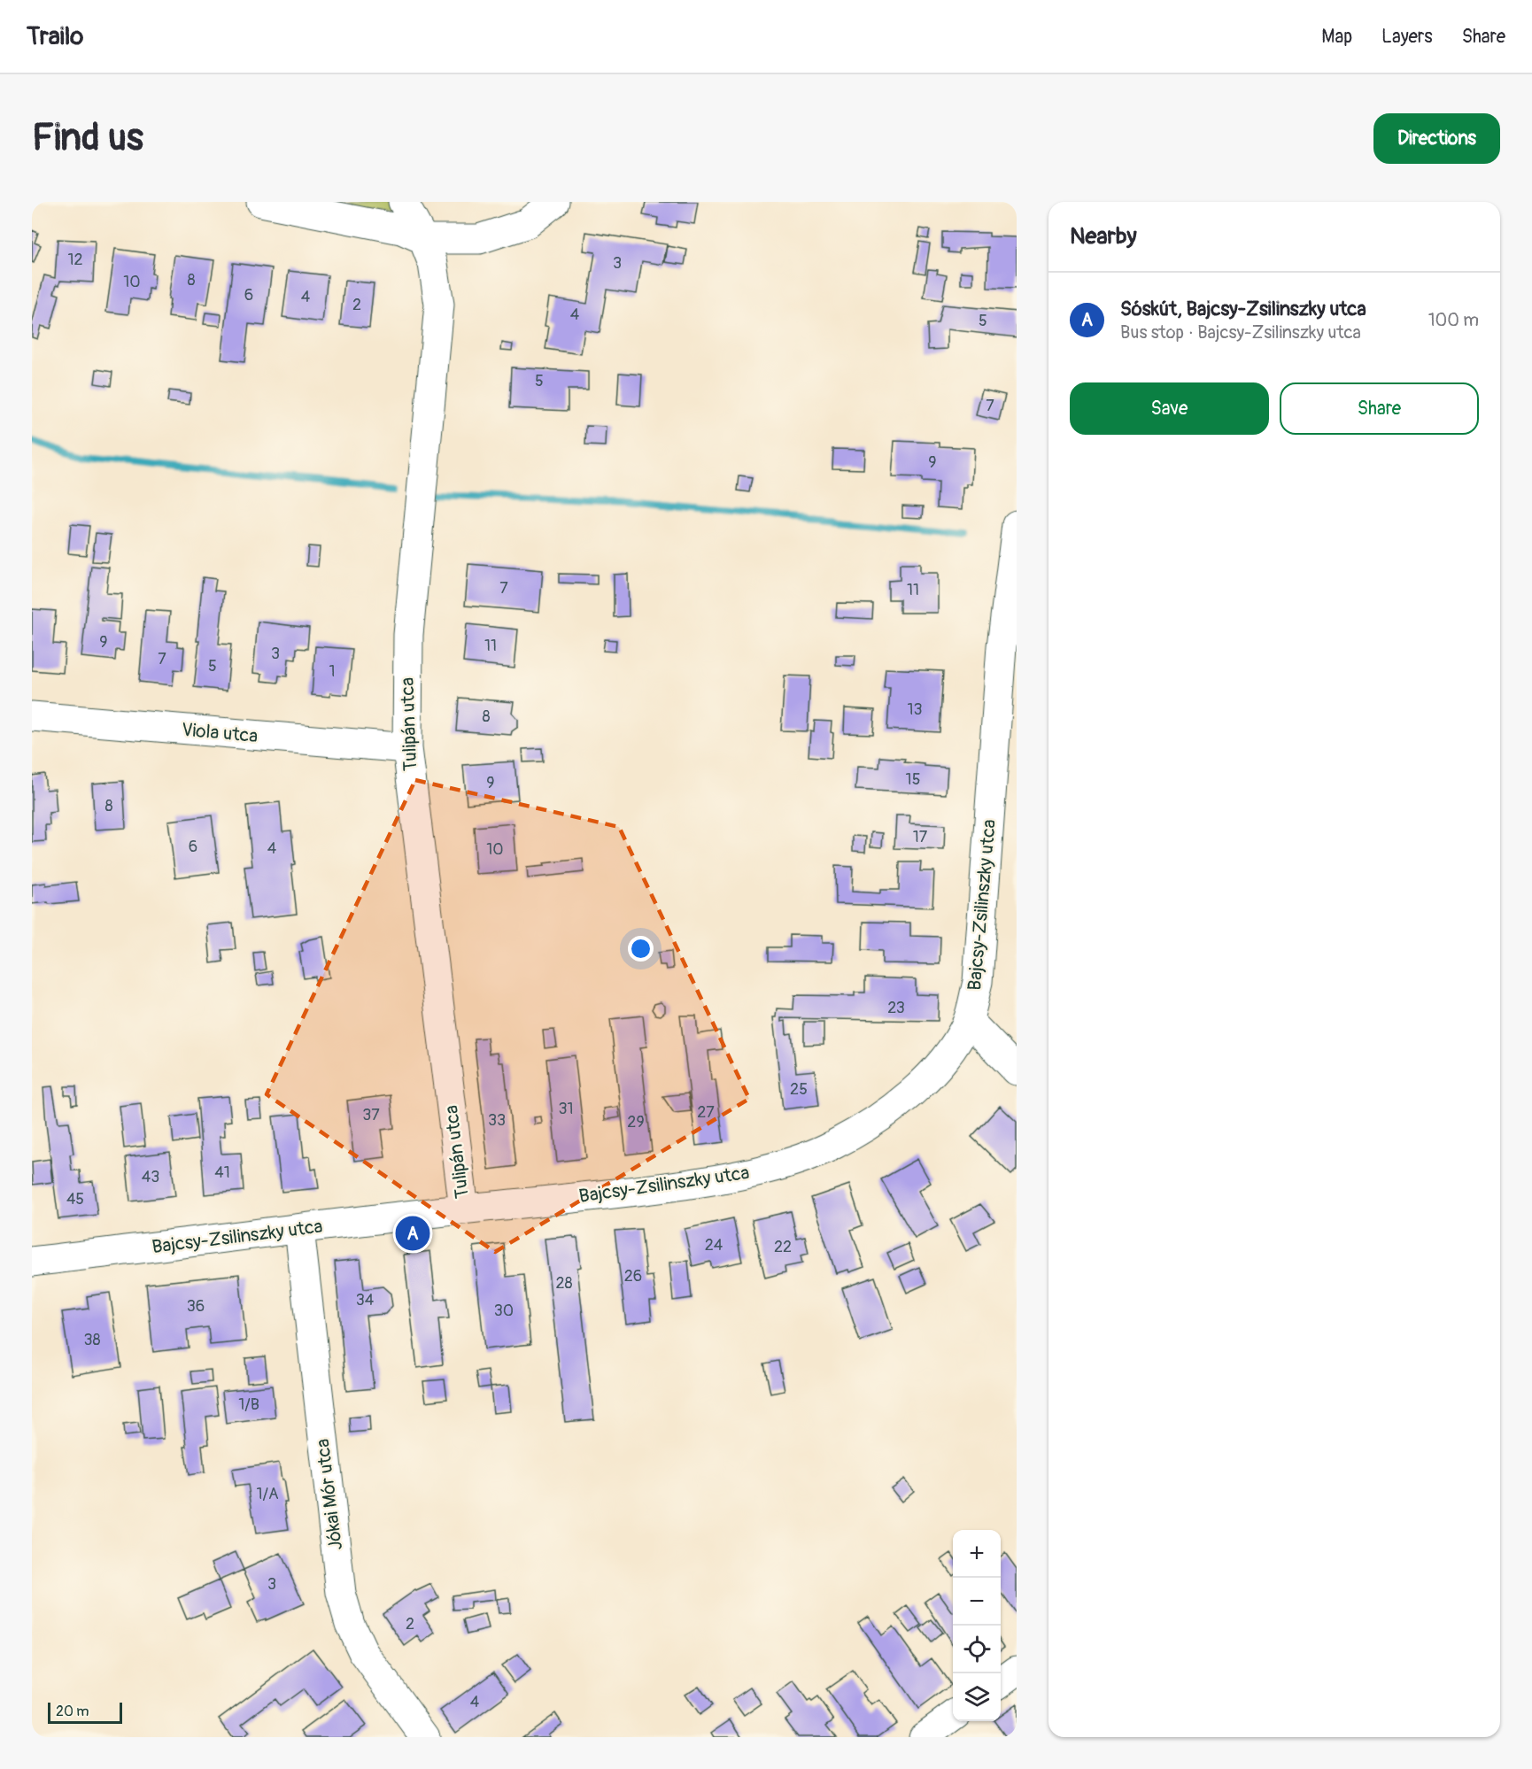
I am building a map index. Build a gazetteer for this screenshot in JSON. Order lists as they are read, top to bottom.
{
  "streets": {
    "street": [
      "Tulipán utca",
      "Viola utca",
      "Bajcsy-Zsilinszky utca",
      "Jókai Mór utca"
    ]
  },
  "crossings": [
    ["Tulipán utca", "Viola utca"],
    ["Tulipán utca", "Bajcsy-Zsilinszky utca"],
    ["Bajcsy-Zsilinszky utca", "Jókai Mór utca"]
  ],
  "house_numbers": [
    "12",
    "3",
    "8",
    "10",
    "6",
    "4",
    "2",
    "4",
    "5",
    "5",
    "7",
    "9",
    "7",
    "11",
    "9",
    "11",
    "3",
    "7",
    "5",
    "1",
    "13",
    "8",
    "15",
    "9",
    "8",
    "17",
    "6",
    "4",
    "10",
    "23",
    "25",
    "31",
    "27",
    "37",
    "33",
    "29",
    "41",
    "43",
    "45",
    "24",
    "22",
    "26",
    "28",
    "34",
    "36",
    "30",
    "38",
    "1/B",
    "1/A",
    "3",
    "2",
    "4"
  ],
  "scale_bar": "20 m",
  "page": {
    "header": "Trailo",
    "nav": ["Map", "Layers", "Share"],
    "buttons": [
      "Directions",
      ["Save", "Share"]
    ],
    "title": "Find us",
    "heading": "Nearby",
    "list": [
      {
        "mark": "A",
        "name": "Sóskút, Bajcsy-Zsilinszky utca",
        "note": "Bus stop · Bajcsy-Zsilinszky utca",
        "value": "100 m"
      }
    ],
    "pins": "A",
    "map_buttons": ["+", "−"],
    "scale": "20 m"
  }
}
